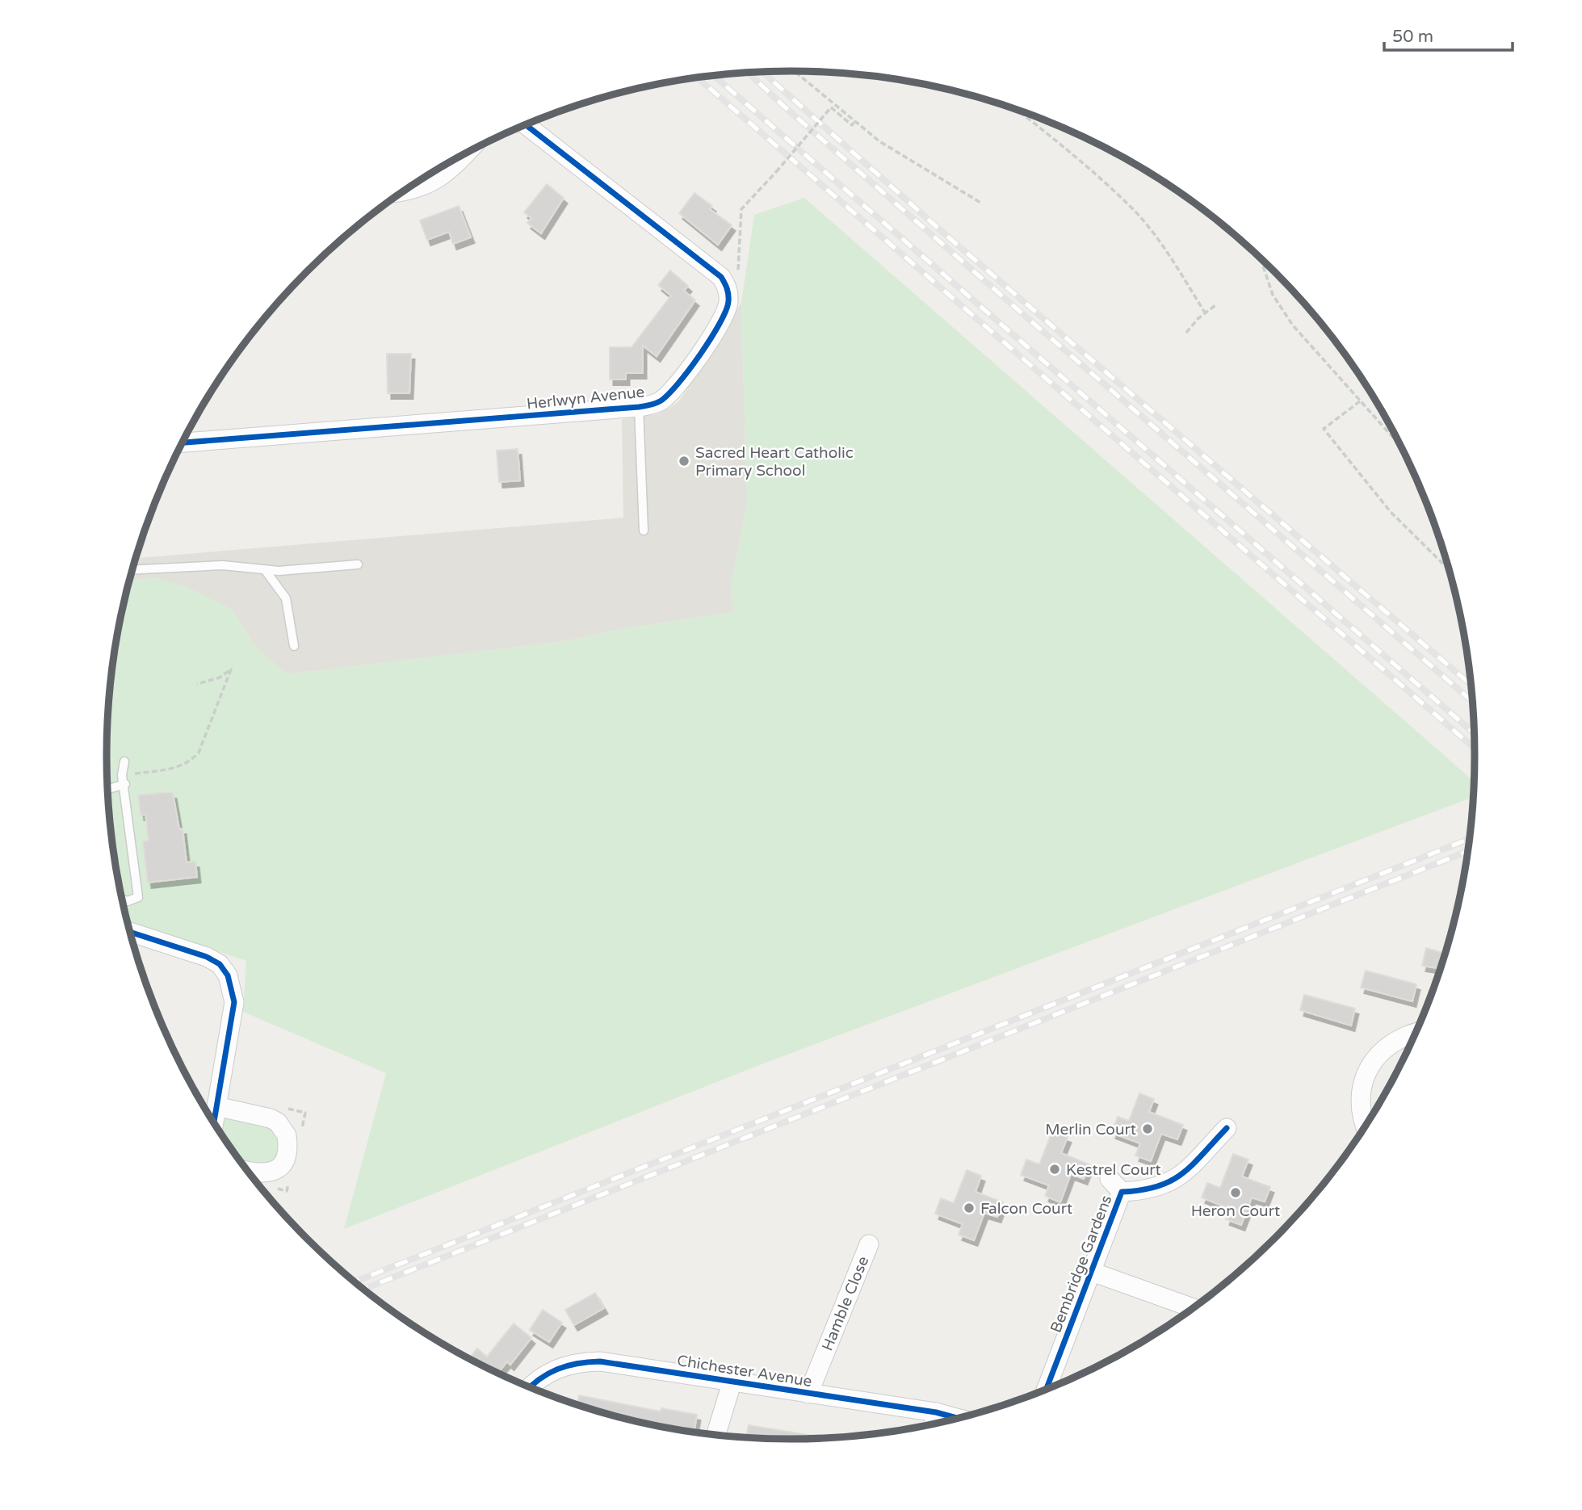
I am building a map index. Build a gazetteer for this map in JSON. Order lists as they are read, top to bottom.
{
  "streets": {
    "street": [
      "Herlwyn Avenue",
      "Bembridge Gardens",
      "Hamble Close",
      "Chichester Avenue"
    ]
  },
  "crossings": [
    ["Hamble Close", "Chichester Avenue"]
  ],
  "places": [
    "Sacred Heart Catholic Primary School",
    "Merlin Court",
    "Kestrel Court",
    "Heron Court",
    "Falcon Court"
  ],
  "scale_bar": "50 m"
}
